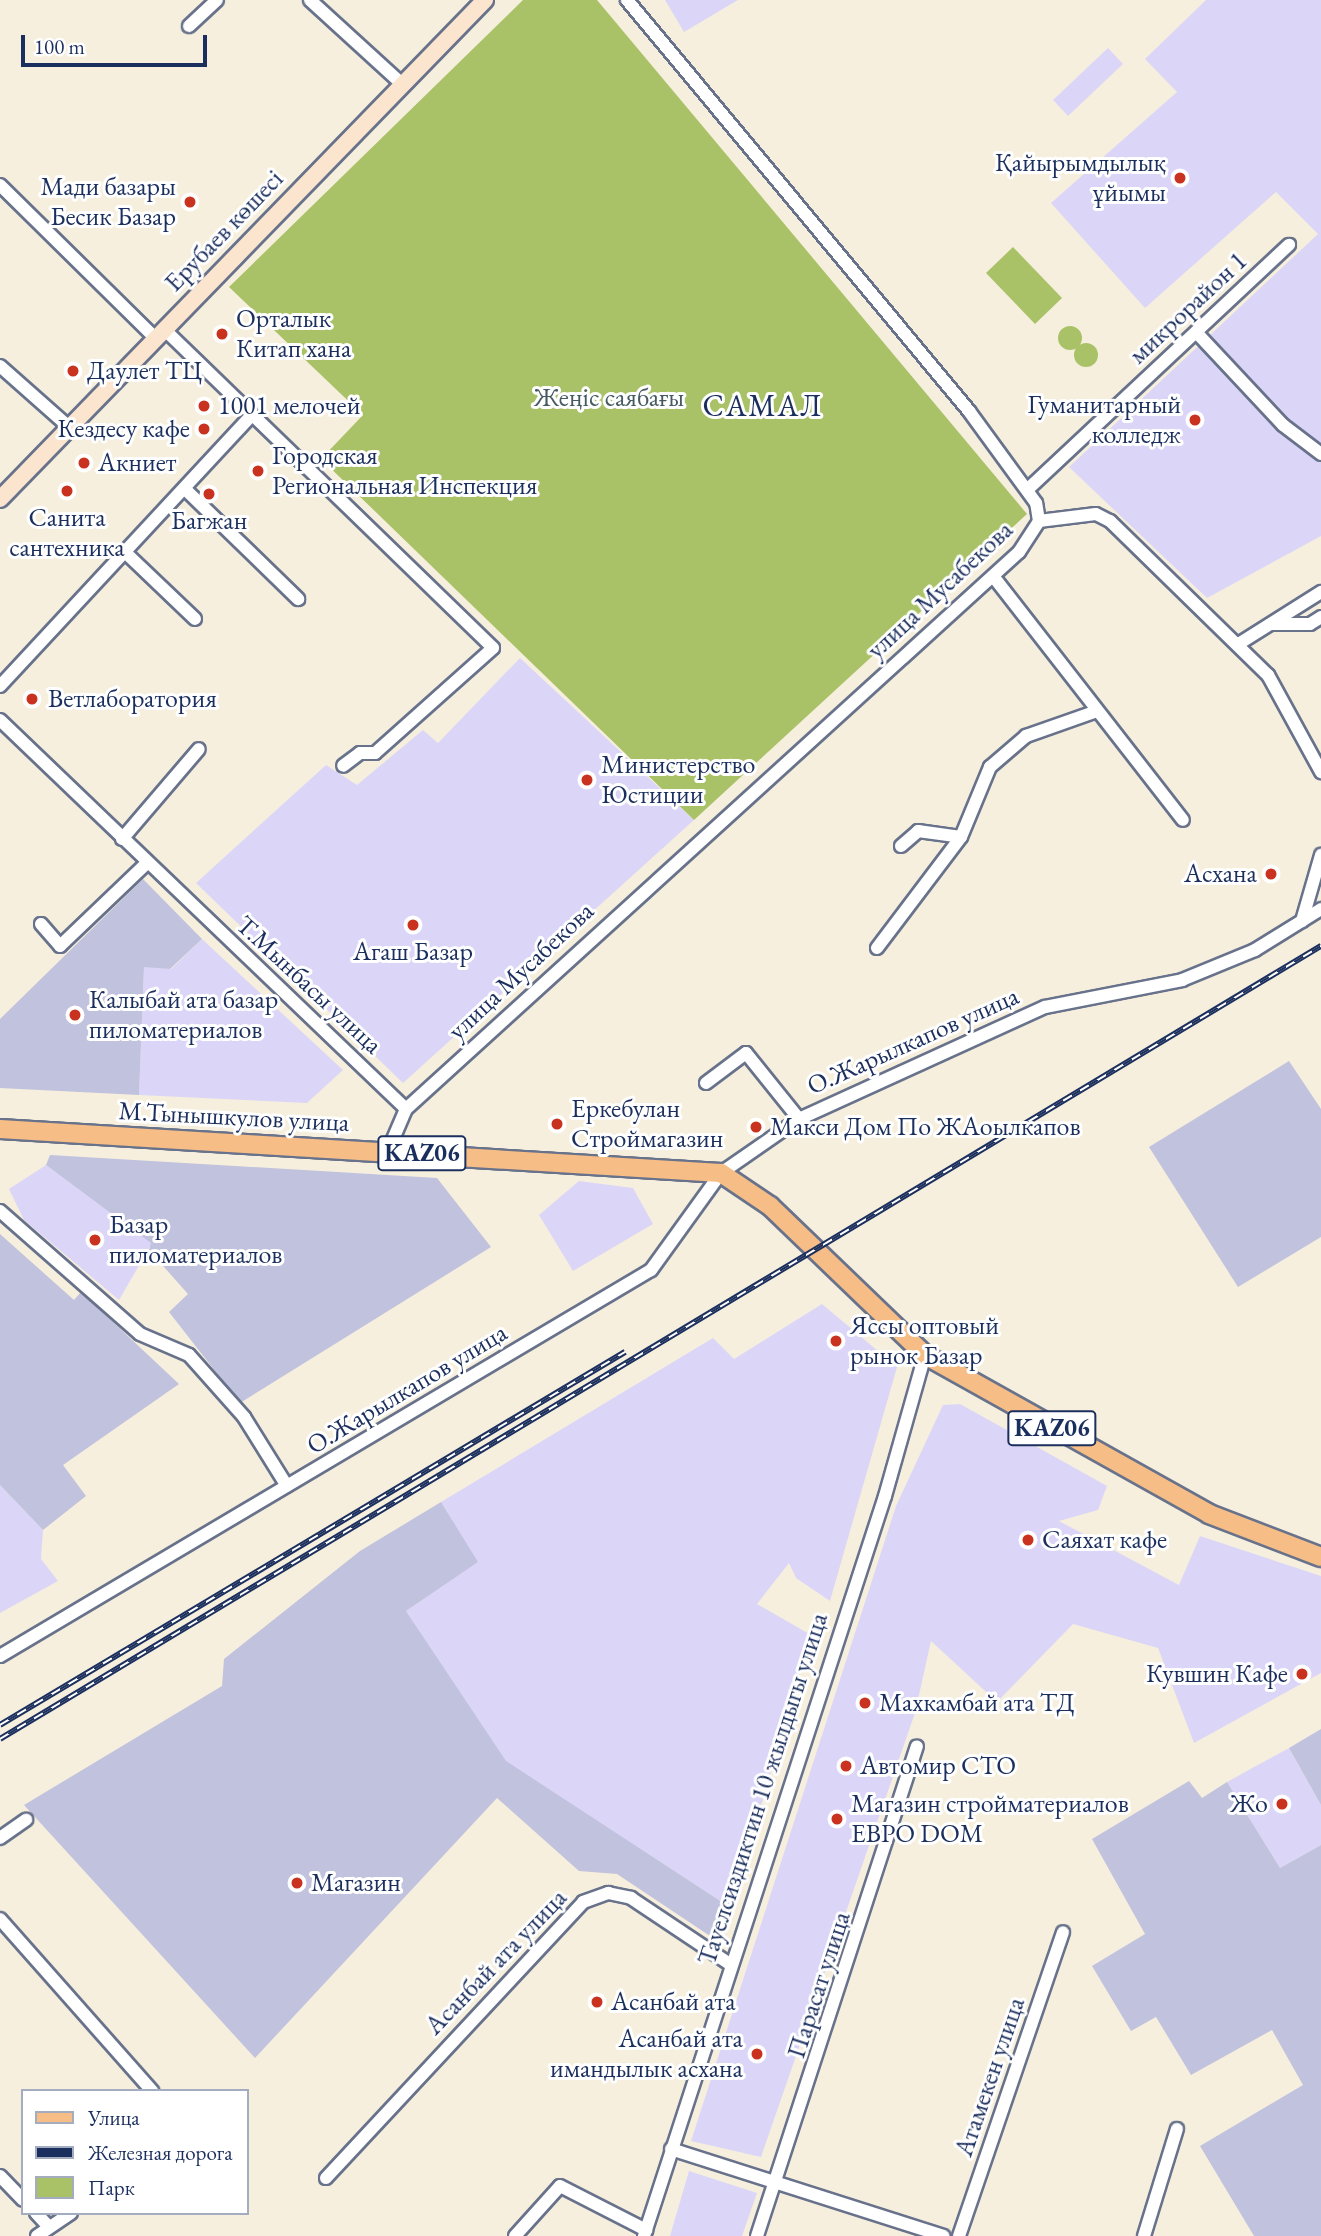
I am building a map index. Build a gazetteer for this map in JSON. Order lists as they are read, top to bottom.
{
  "streets": {
    "main road": ["Ерубаев көшесі", "М.Тынышкулов улица", "KАZ06"],
    "street": [
      "микрорайон 1",
      "улица Мусабекова",
      "Т.Мынбасы улица",
      "О.Жарылкапов улица",
      "Тауелсиздиктин 10 жылдыгы улица",
      "Асанбай ата улица",
      "Парасат улица",
      "Атамекен улица"
    ]
  },
  "crossings": [
    ["микрорайон 1", "улица Мусабекова"],
    ["улица Мусабекова", "Т.Мынбасы улица"],
    ["О.Жарылкапов улица", "М.Тынышкулов улица"],
    ["О.Жарылкапов улица", "KАZ06"],
    ["М.Тынышкулов улица", "KАZ06"],
    ["KАZ06", "Тауелсиздиктин 10 жылдыгы улица"],
    ["Тауелсиздиктин 10 жылдыгы улица", "Асанбай ата улица"]
  ],
  "districts": ["САМАЛ"],
  "parks": ["Жеңіс саябағы"],
  "places": [
    "Қайырымдылық ұйымы",
    "Мади базары Бесик Базар",
    "Орталык Китап хана",
    "Даулет ТЦ",
    "1001 мелочей",
    "Гуманитарный колледж",
    "Кездесу кафе",
    "Акниет",
    "Городская Региональная Инспекция",
    "Санита сантехника",
    "Багжан",
    "Ветлаборатория",
    "Министерство Юстиции",
    "Асхана",
    "Агаш Базар",
    "Калыбай ата базар пиломатериалов",
    "Еркебулан Строймагазин",
    "Макси Дом По ЖАоылкапов",
    "Базар пиломатериалов",
    "Яссы оптовый рынок Базар",
    "Саяхат кафе",
    "Кувшин Кафе",
    "Махкамбай ата ТД",
    "Автомир СТО",
    "Жо",
    "Магазин стройматериалов ЕВРО DOM",
    "Магазин",
    "Асанбай ата",
    "Асанбай ата имандылык асхана"
  ],
  "legend": ["Улица", "Железная дорога", "Парк"],
  "scale_bar": "100 m"
}
